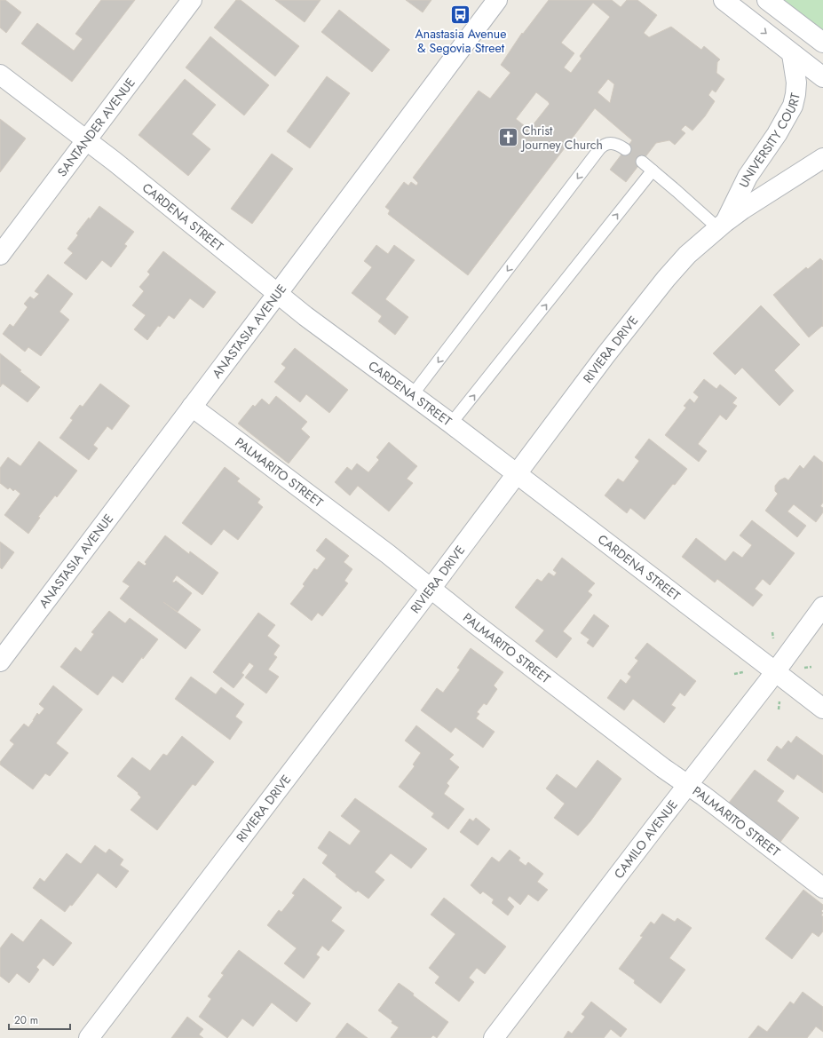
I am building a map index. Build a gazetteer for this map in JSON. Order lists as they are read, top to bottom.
{
  "streets": {
    "street": [
      "SANTANDER AVENUE",
      "UNIVERSITY COURT",
      "CARDENA STREET",
      "ANASTASIA AVENUE",
      "RIVIERA DRIVE",
      "PALMARITO STREET",
      "CAMILO AVENUE"
    ]
  },
  "crossings": [
    ["SANTANDER AVENUE", "CARDENA STREET"],
    ["UNIVERSITY COURT", "RIVIERA DRIVE"],
    ["CARDENA STREET", "ANASTASIA AVENUE"],
    ["CARDENA STREET", "RIVIERA DRIVE"],
    ["CARDENA STREET", "CAMILO AVENUE"],
    ["ANASTASIA AVENUE", "PALMARITO STREET"],
    ["RIVIERA DRIVE", "PALMARITO STREET"],
    ["PALMARITO STREET", "CAMILO AVENUE"]
  ],
  "places": {
    "bus stop": ["Anastasia Avenue & Segovia Street"],
    "church": ["Christ Journey Church"]
  },
  "scale_bar": "20 m"
}
